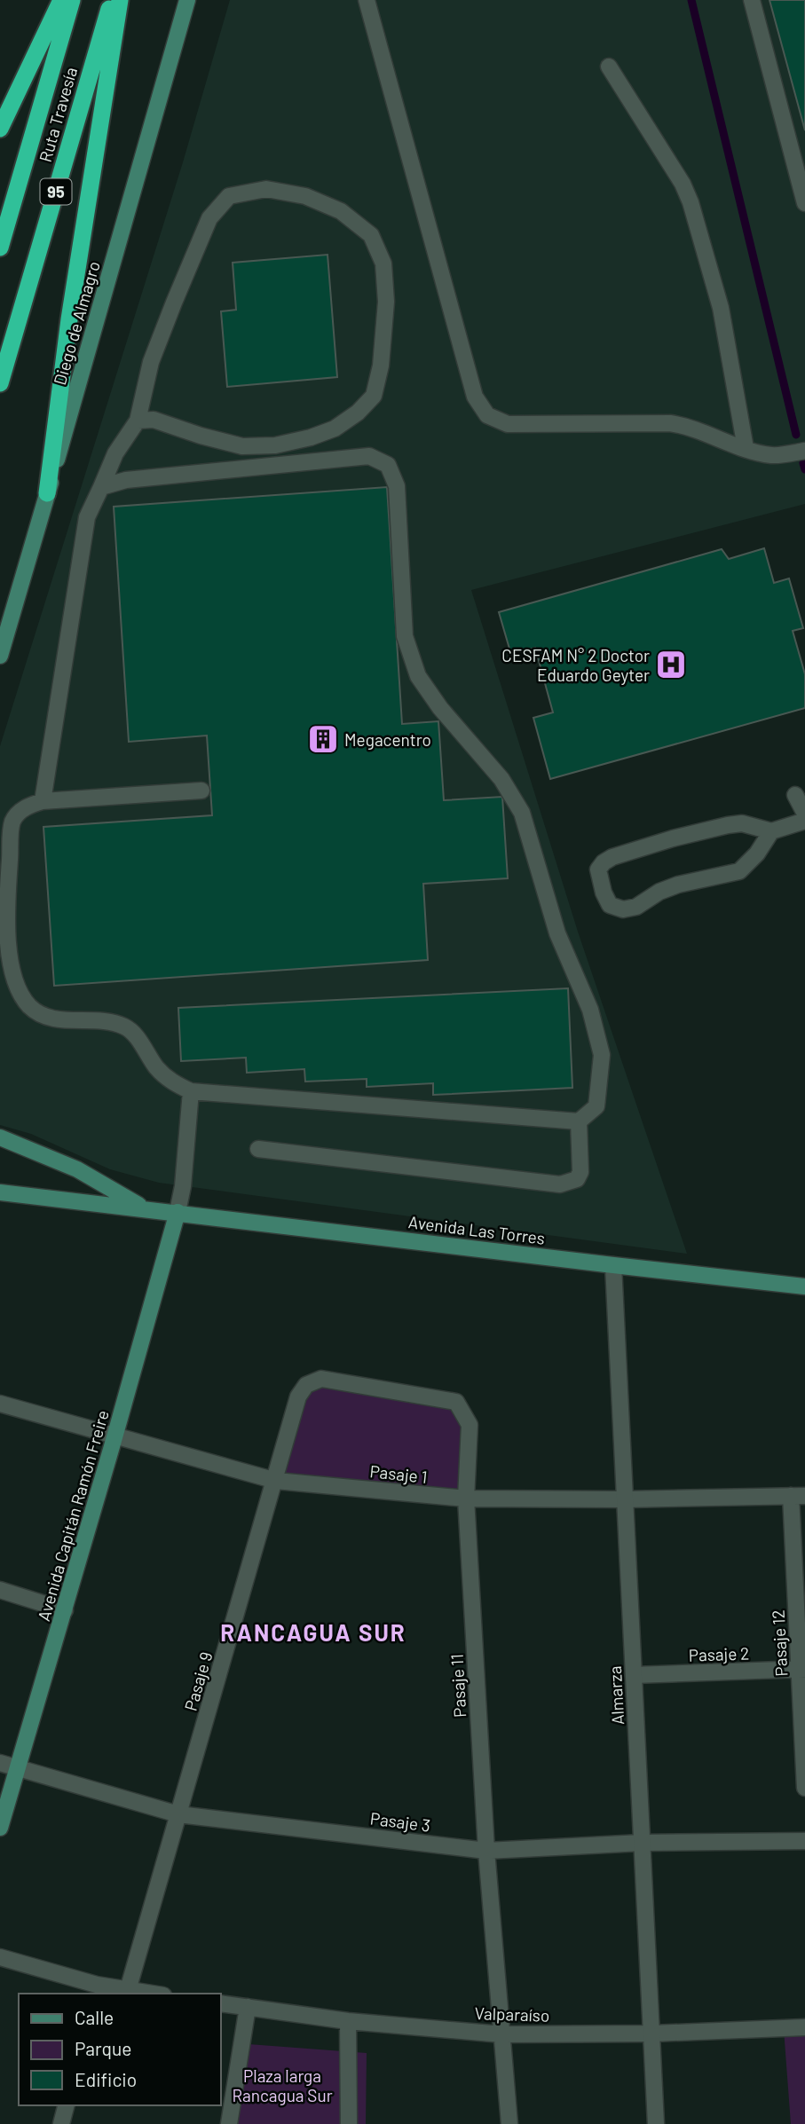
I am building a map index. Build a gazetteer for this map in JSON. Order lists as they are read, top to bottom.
{
  "streets": {
    "highway": ["Ruta Travesía", "95"],
    "main road": ["Diego de Almagro", "Avenida Las Torres", "Avenida Capitán Ramón Freire"],
    "street": [
      "Pasaje 1",
      "Pasaje 12",
      "Pasaje 2",
      "Pasaje 9",
      "Pasaje 11",
      "Almarza",
      "Pasaje 3",
      "Valparaíso"
    ]
  },
  "crossings": [
    ["Avenida Las Torres", "Avenida Capitán Ramón Freire"],
    ["Avenida Las Torres", "Almarza"],
    ["Pasaje 1", "Avenida Capitán Ramón Freire"],
    ["Pasaje 1", "Pasaje 12"],
    ["Pasaje 1", "Pasaje 9"],
    ["Pasaje 1", "Pasaje 11"],
    ["Pasaje 1", "Almarza"],
    ["Avenida Capitán Ramón Freire", "Pasaje 3"],
    ["Pasaje 12", "Pasaje 2"],
    ["Pasaje 2", "Almarza"],
    ["Pasaje 9", "Pasaje 11"],
    ["Pasaje 9", "Pasaje 3"],
    ["Pasaje 11", "Pasaje 3"],
    ["Pasaje 11", "Valparaíso"],
    ["Almarza", "Pasaje 3"],
    ["Almarza", "Valparaíso"]
  ],
  "districts": ["RANCAGUA SUR"],
  "parks": ["Plaza larga Rancagua Sur"],
  "places": {
    "hospital": ["CESFAM N° 2 Doctor Eduardo Geyter"],
    "building": ["Megacentro"]
  },
  "legend": ["Calle", "Parque", "Edificio"]
}
